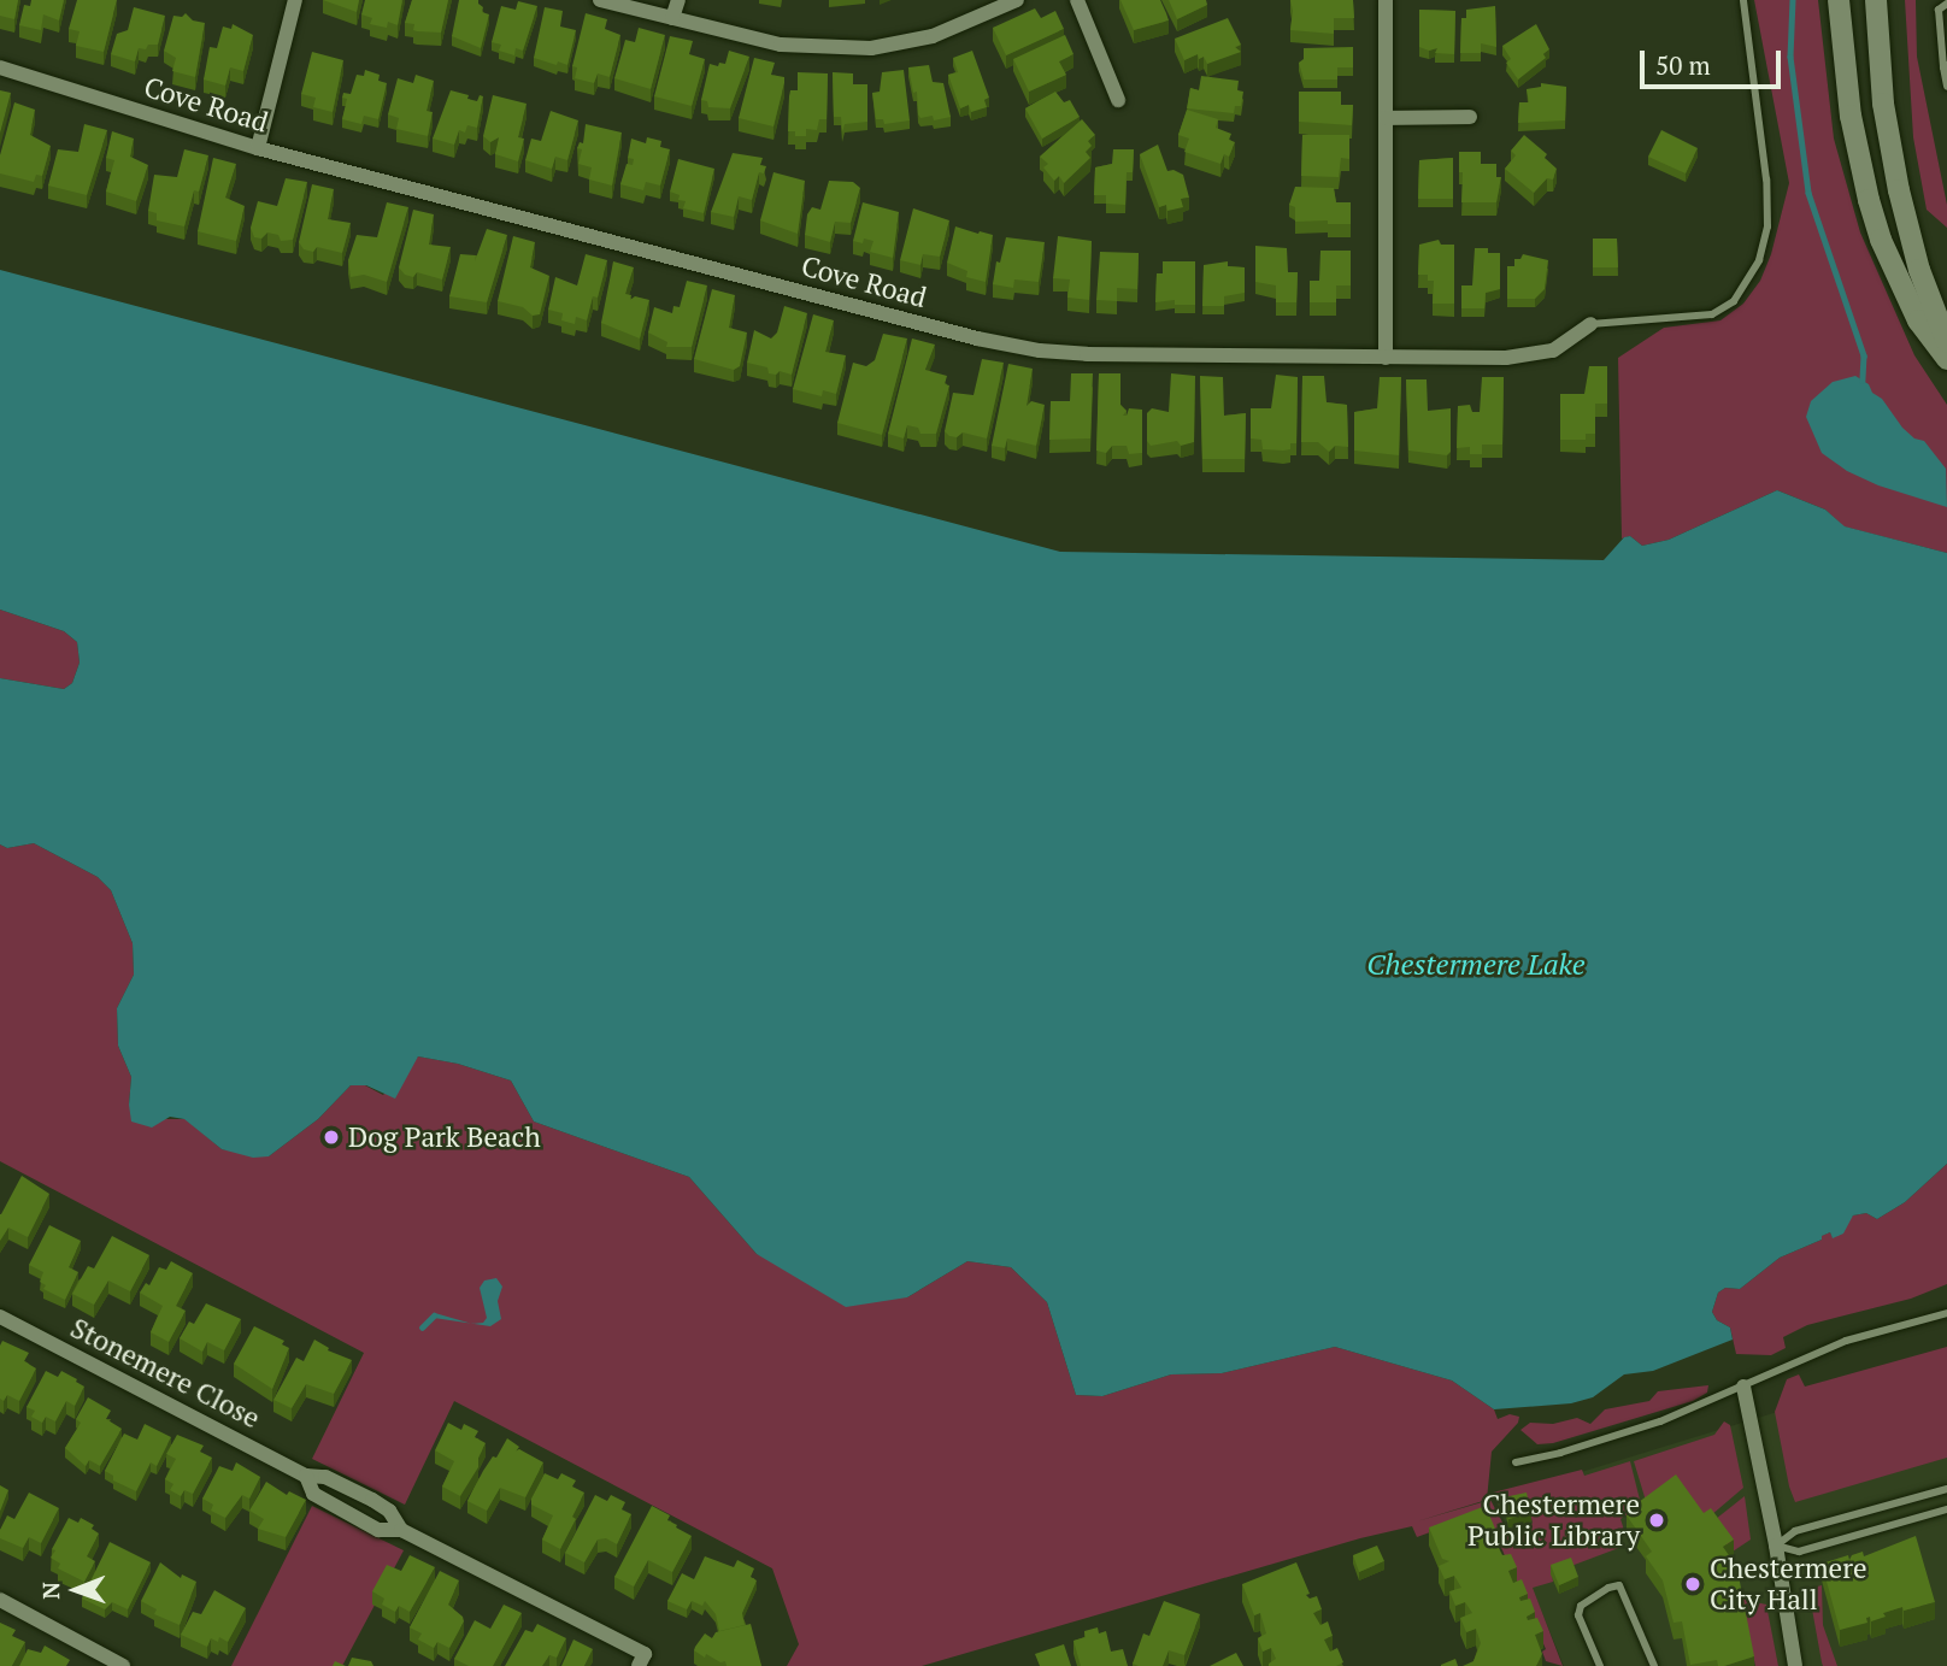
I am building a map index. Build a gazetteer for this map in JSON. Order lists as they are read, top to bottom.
{
  "streets": {
    "street": ["Cove Road", "Stonemere Close"]
  },
  "water": ["Chestermere Lake"],
  "places": ["Dog Park Beach", "Chestermere Public Library", "Chestermere City Hall"],
  "scale_bar": "50 m",
  "north": "left"
}
